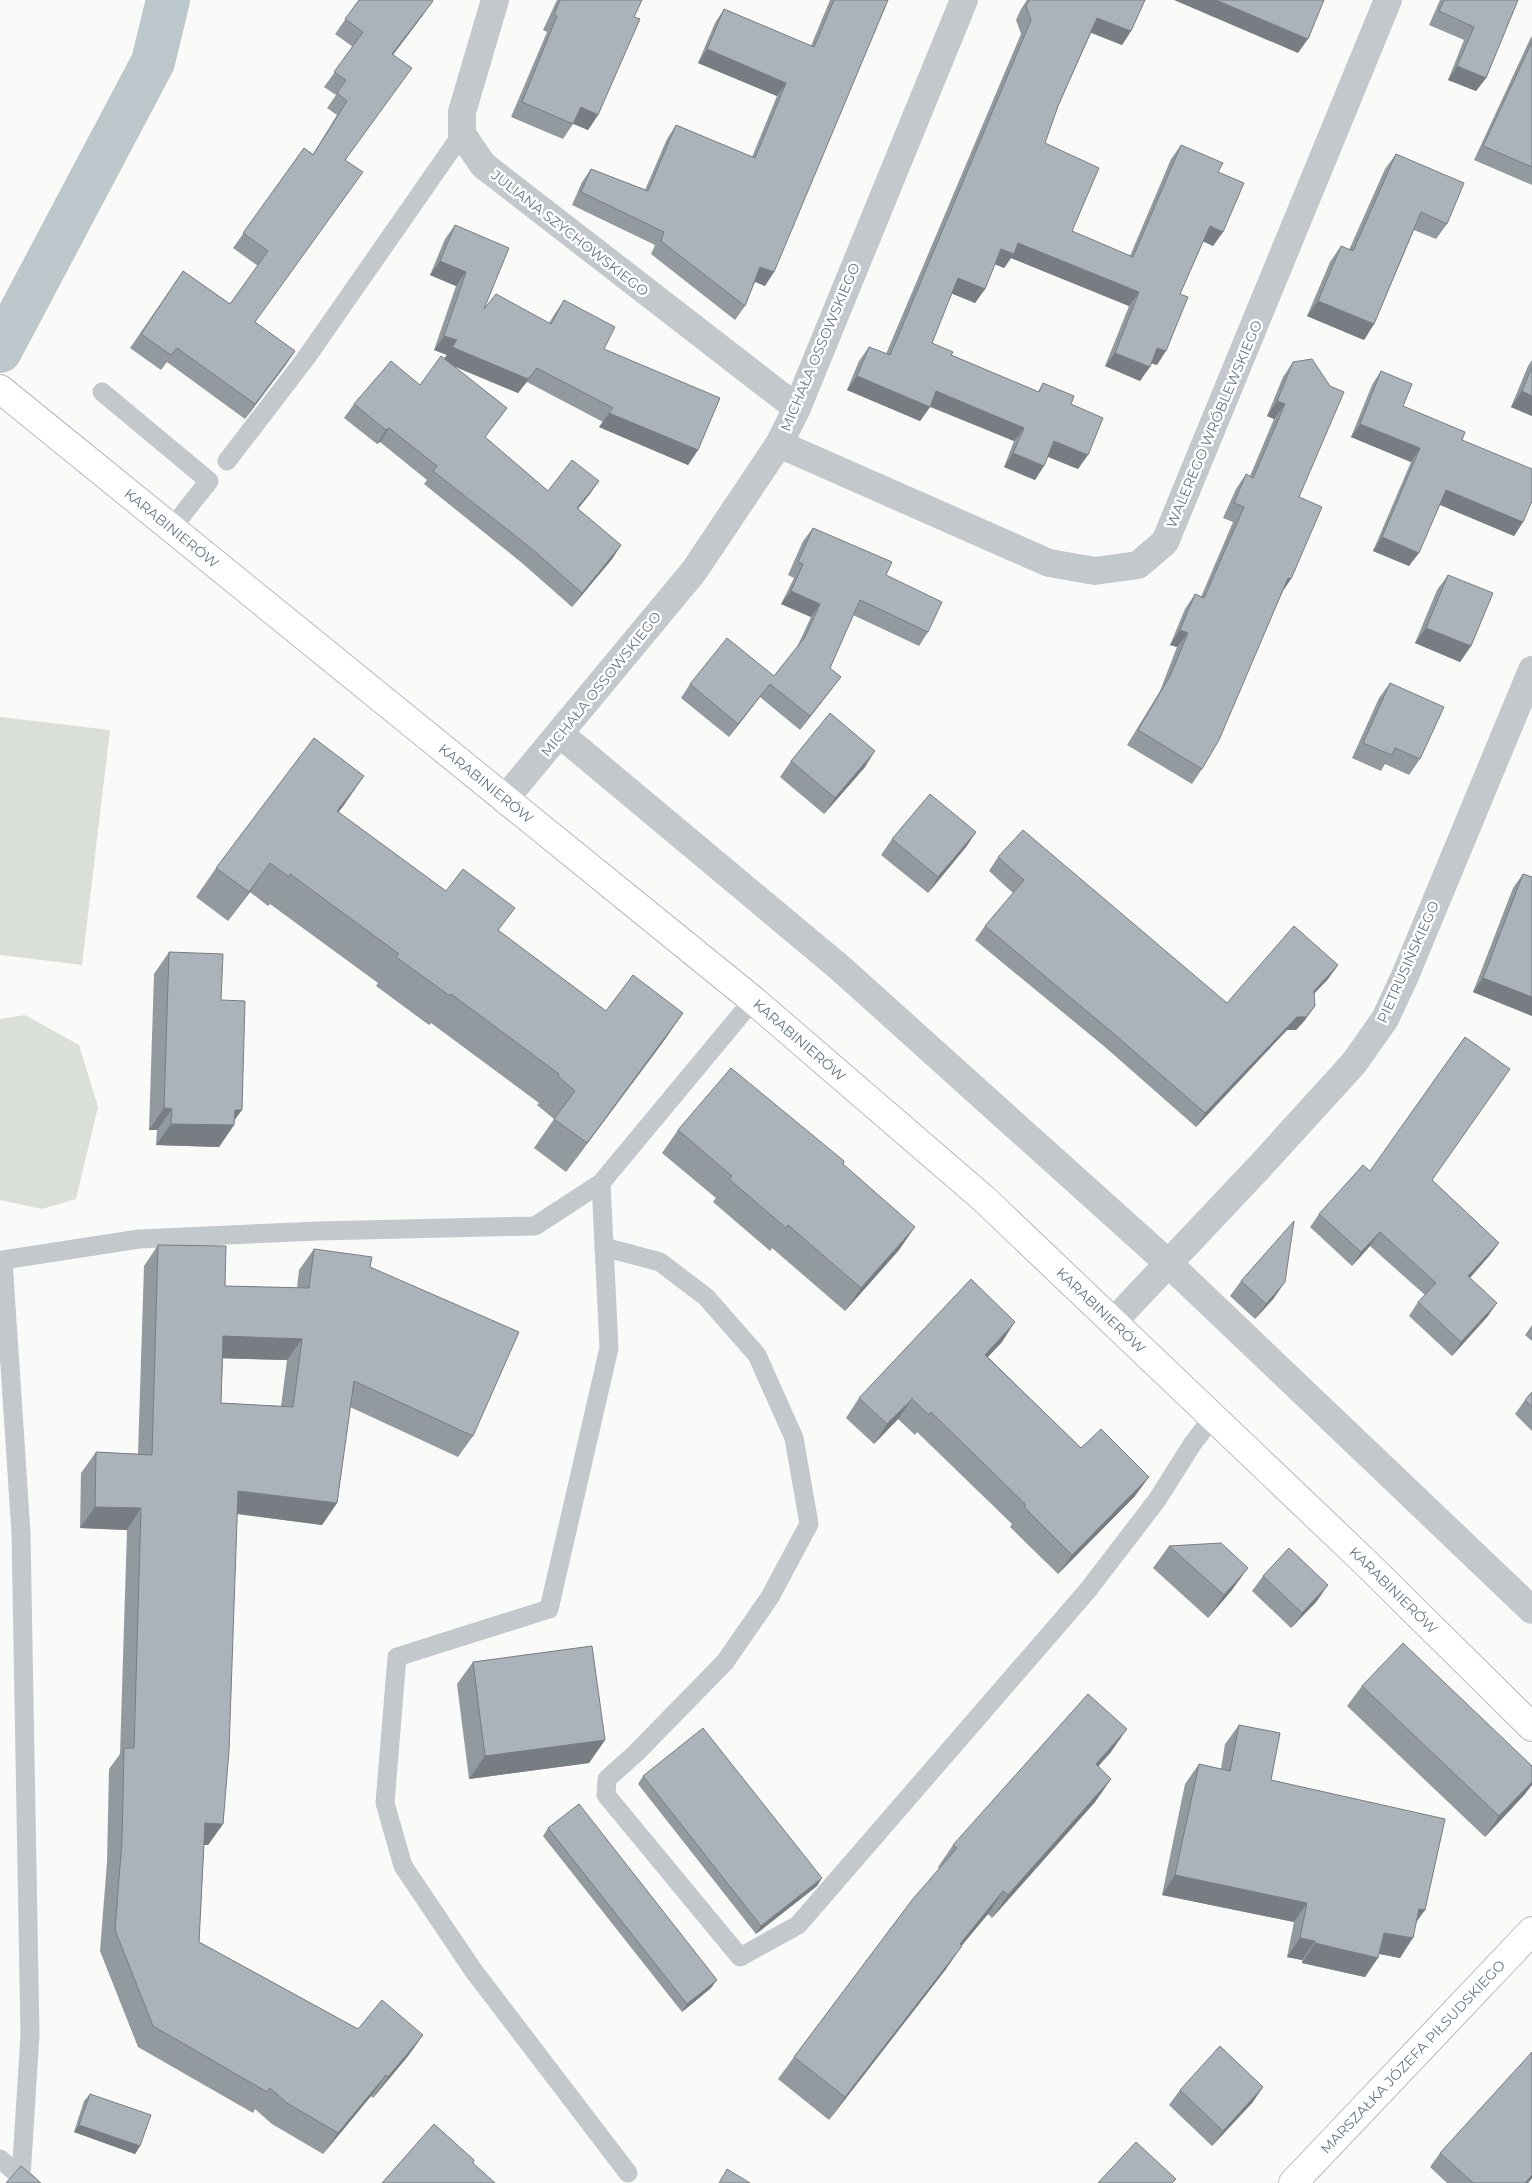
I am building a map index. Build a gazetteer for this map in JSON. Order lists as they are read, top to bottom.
{
  "streets": {
    "main road": ["KARABINIERÓW", "MARSZAŁKA JÓZEFA PIŁSUDSKIEGO"],
    "street": [
      "JULIANA SZYCHOWSKIEGO",
      "MICHAŁA OSSOWSKIEGO",
      "WALEREGO WRÓBLEWSKIEGO",
      "PIETRUSIŃSKIEGO"
    ]
  },
  "crossings": [
    ["JULIANA SZYCHOWSKIEGO", "MICHAŁA OSSOWSKIEGO"],
    ["MICHAŁA OSSOWSKIEGO", "WALEREGO WRÓBLEWSKIEGO"],
    ["MICHAŁA OSSOWSKIEGO", "KARABINIERÓW"],
    ["KARABINIERÓW", "PIETRUSIŃSKIEGO"]
  ]
}
